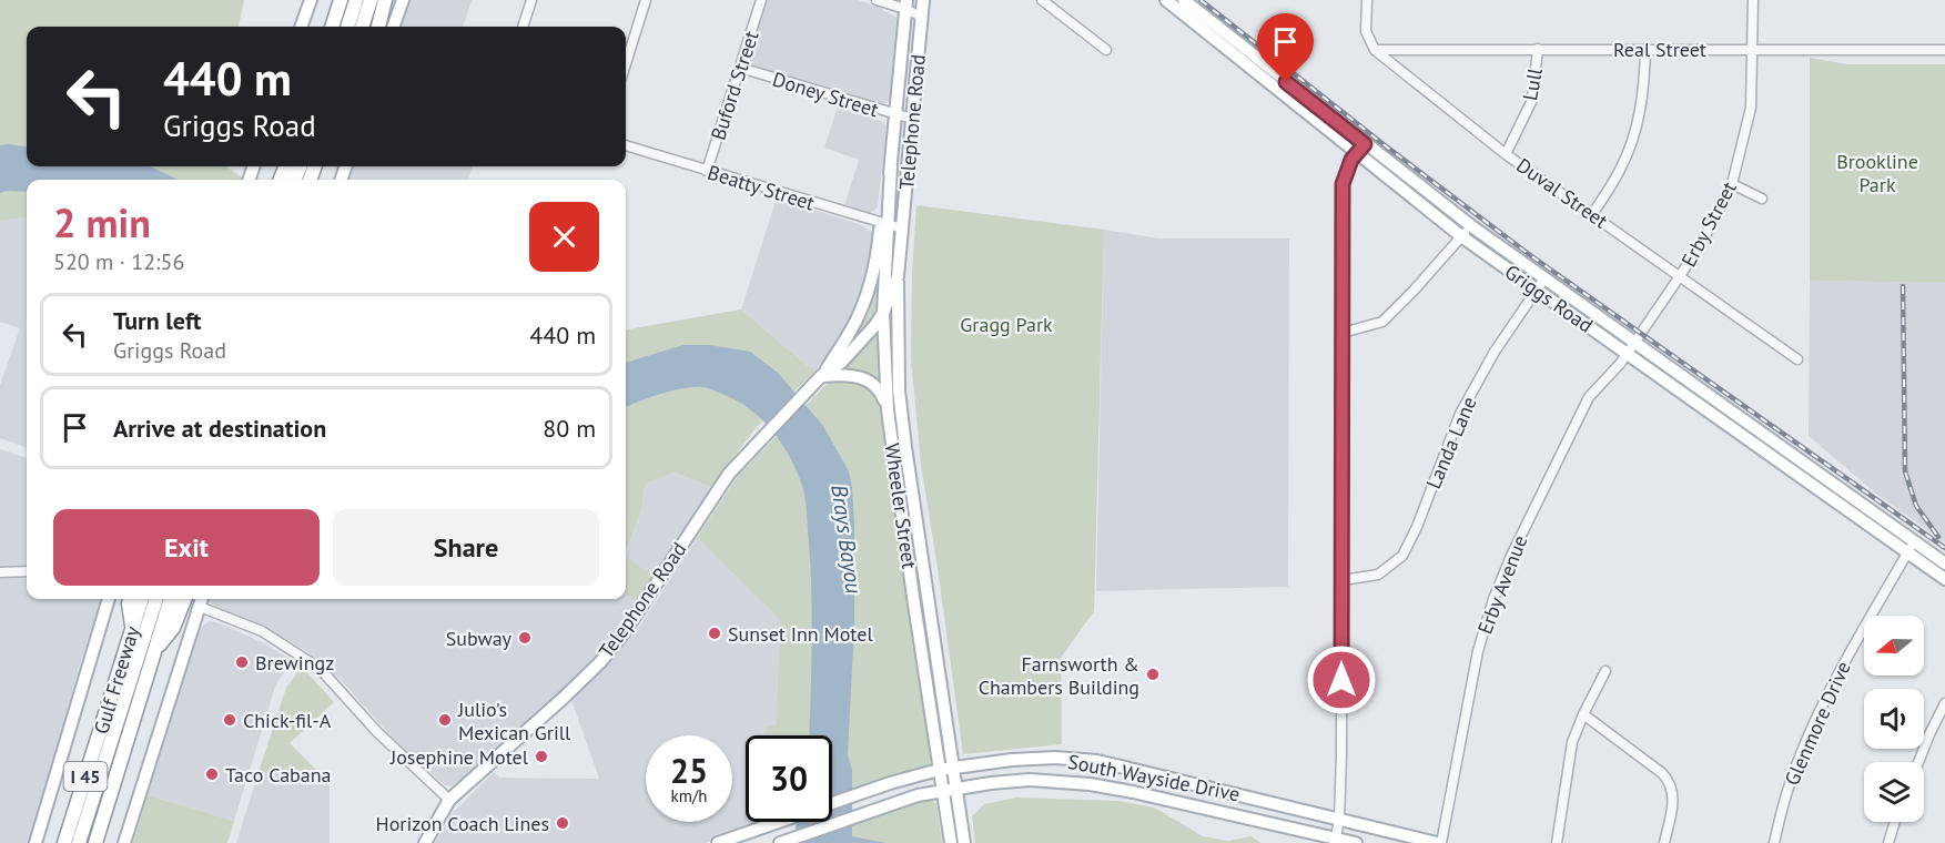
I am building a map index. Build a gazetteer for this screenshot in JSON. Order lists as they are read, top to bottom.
{
  "streets": {
    "highway": ["Gulf Freeway", "I 45"],
    "main road": [
      "Telephone Road",
      "Griggs Road",
      "Wheeler Street",
      "South Wayside Drive"
    ],
    "street": [
      "Real Street",
      "Lull",
      "Buford Street",
      "Doney Street",
      "Beatty Street",
      "Duval Street",
      "Erby Street",
      "Landa Lane",
      "Erby Avenue",
      "Glenmore Drive"
    ]
  },
  "crossings": [
    ["Real Street", "Lull"],
    ["Real Street", "Duval Street"],
    ["Real Street", "Erby Street"],
    ["Lull", "Duval Street"],
    ["Buford Street", "Doney Street"],
    ["Buford Street", "Beatty Street"],
    ["Doney Street", "Telephone Road"],
    ["Telephone Road", "Beatty Street"],
    ["Telephone Road", "Wheeler Street"],
    ["Beatty Street", "Wheeler Street"],
    ["Duval Street", "Erby Street"],
    ["Erby Street", "Griggs Road"],
    ["Erby Street", "Erby Avenue"],
    ["Griggs Road", "Landa Lane"],
    ["Griggs Road", "Erby Avenue"],
    ["Griggs Road", "Glenmore Drive"],
    ["Wheeler Street", "South Wayside Drive"],
    ["Erby Avenue", "South Wayside Drive"]
  ],
  "water": ["Brays Bayou"],
  "parks": ["Brookline Park", "Gragg Park"],
  "places": [
    "Sunset Inn Motel",
    "Subway",
    "Brewingz",
    "Farnsworth & Chambers Building",
    "Chick-fil-A",
    "Julio's Mexican Grill",
    "Josephine Motel",
    "Taco Cabana",
    "Horizon Coach Lines"
  ],
  "north": "left",
  "page": {
    "turn": ["440 m", "Griggs Road"],
    "heading": ["2 min", "520 m · 12:56"],
    "list": [
      {
        "name": "Turn left",
        "note": "Griggs Road",
        "value": "440 m"
      },
      {
        "name": "Arrive at destination",
        "value": "80 m"
      }
    ],
    "buttons": ["Exit", "Share"],
    "speed": "25 km/h",
    "limit": "30"
  }
}
